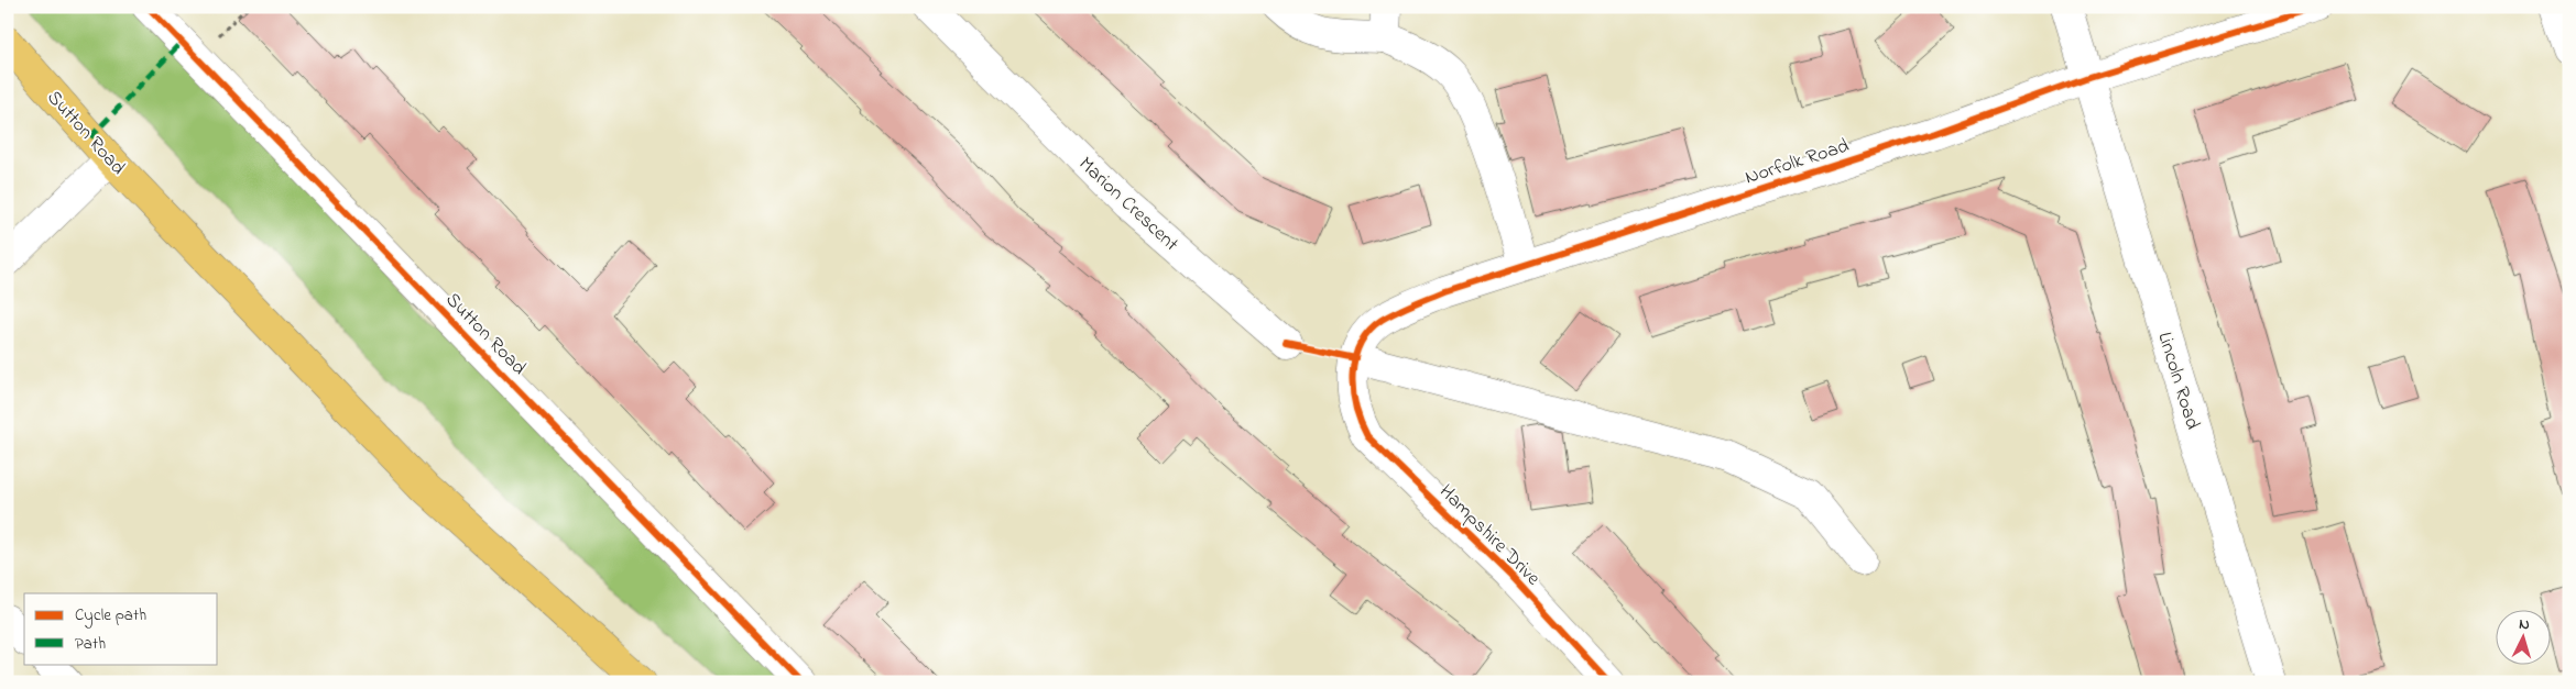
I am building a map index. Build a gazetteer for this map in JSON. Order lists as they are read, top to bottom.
{
  "streets": {
    "main road": ["Sutton Road"],
    "street": [
      "Norfolk Road",
      "Marion Crescent",
      "Lincoln Road",
      "Hampshire Drive"
    ]
  },
  "crossings": [
    ["Norfolk Road", "Lincoln Road"],
    ["Norfolk Road", "Hampshire Drive"]
  ],
  "legend": ["Cycle path", "Path"],
  "north": "top"
}
